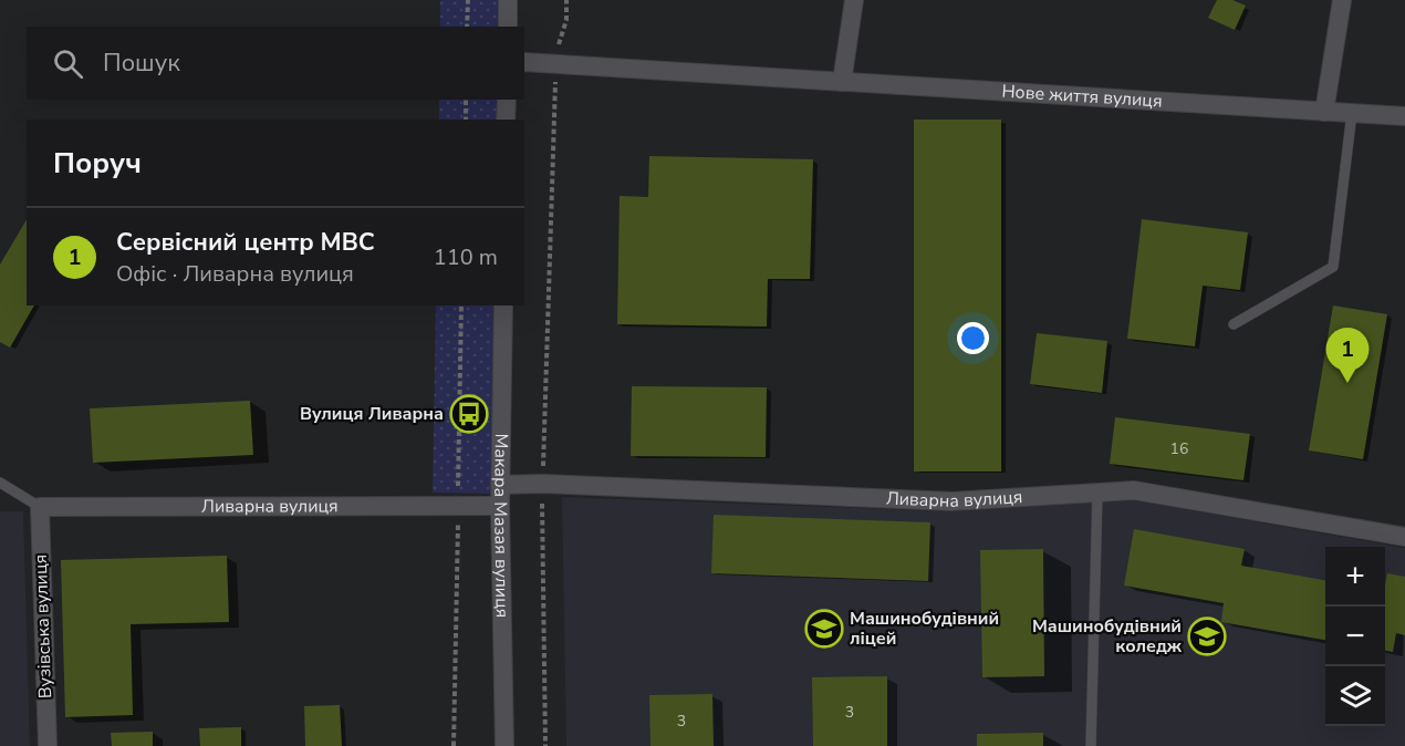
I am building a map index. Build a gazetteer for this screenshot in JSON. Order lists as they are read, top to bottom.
{
  "streets": {
    "street": [
      "Нове життя вулиця",
      "Ливарна вулиця",
      "Макара Мазая вулиця",
      "Вузівська вулиця"
    ]
  },
  "crossings": [
    ["Ливарна вулиця", "Макара Мазая вулиця"],
    ["Ливарна вулиця", "Вузівська вулиця"]
  ],
  "places": {
    "bus stop": ["Вулиця Ливарна"],
    "school or university": ["Машинобудівний ліцей", "Машинобудівний коледж"]
  },
  "house_numbers": ["16", "3", "3"],
  "page": {
    "search": "Пошук",
    "heading": "Поруч",
    "list": [
      {
        "mark": "1",
        "name": "Сервісний центр МВС",
        "note": "Офіс · Ливарна вулиця",
        "value": "110 m"
      }
    ],
    "pins": "1",
    "map_buttons": ["+", "−"]
  }
}
